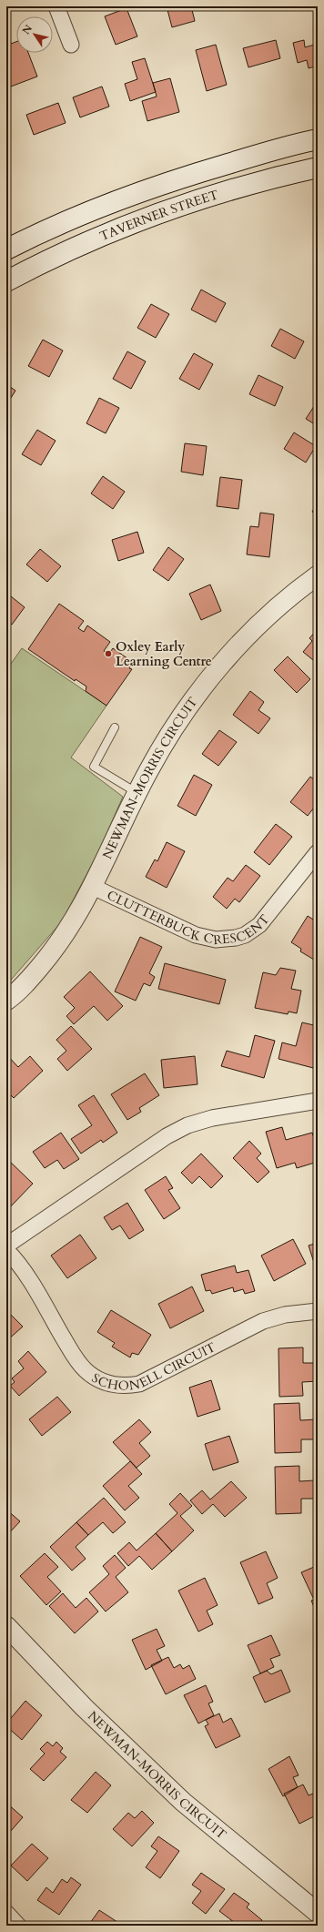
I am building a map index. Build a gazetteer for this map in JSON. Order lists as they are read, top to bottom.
{
  "streets": {
    "main road": ["TAVERNER STREET"],
    "street": ["NEWMAN-MORRIS CIRCUIT", "CLUTTERBUCK CRESCENT", "SCHONELL CIRCUIT"]
  },
  "crossings": [
    ["NEWMAN-MORRIS CIRCUIT", "CLUTTERBUCK CRESCENT"]
  ],
  "places": ["Oxley Early Learning Centre"],
  "north": "top left"
}
